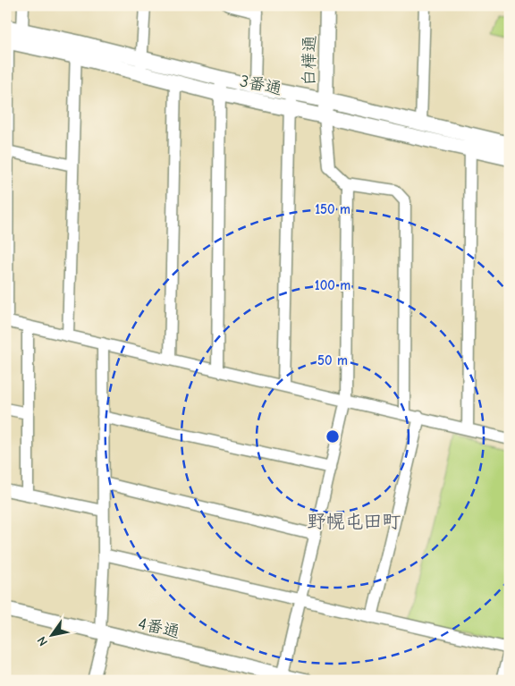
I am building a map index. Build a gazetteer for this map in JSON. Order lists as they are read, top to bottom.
{
  "streets": {
    "street": ["白樺通", "3番通", "4番通"]
  },
  "crossings": [
    ["白樺通", "3番通"]
  ],
  "districts": ["野幌屯田町"],
  "north": "bottom left",
  "rings": ["150 m", "100 m", "50 m"]
}
